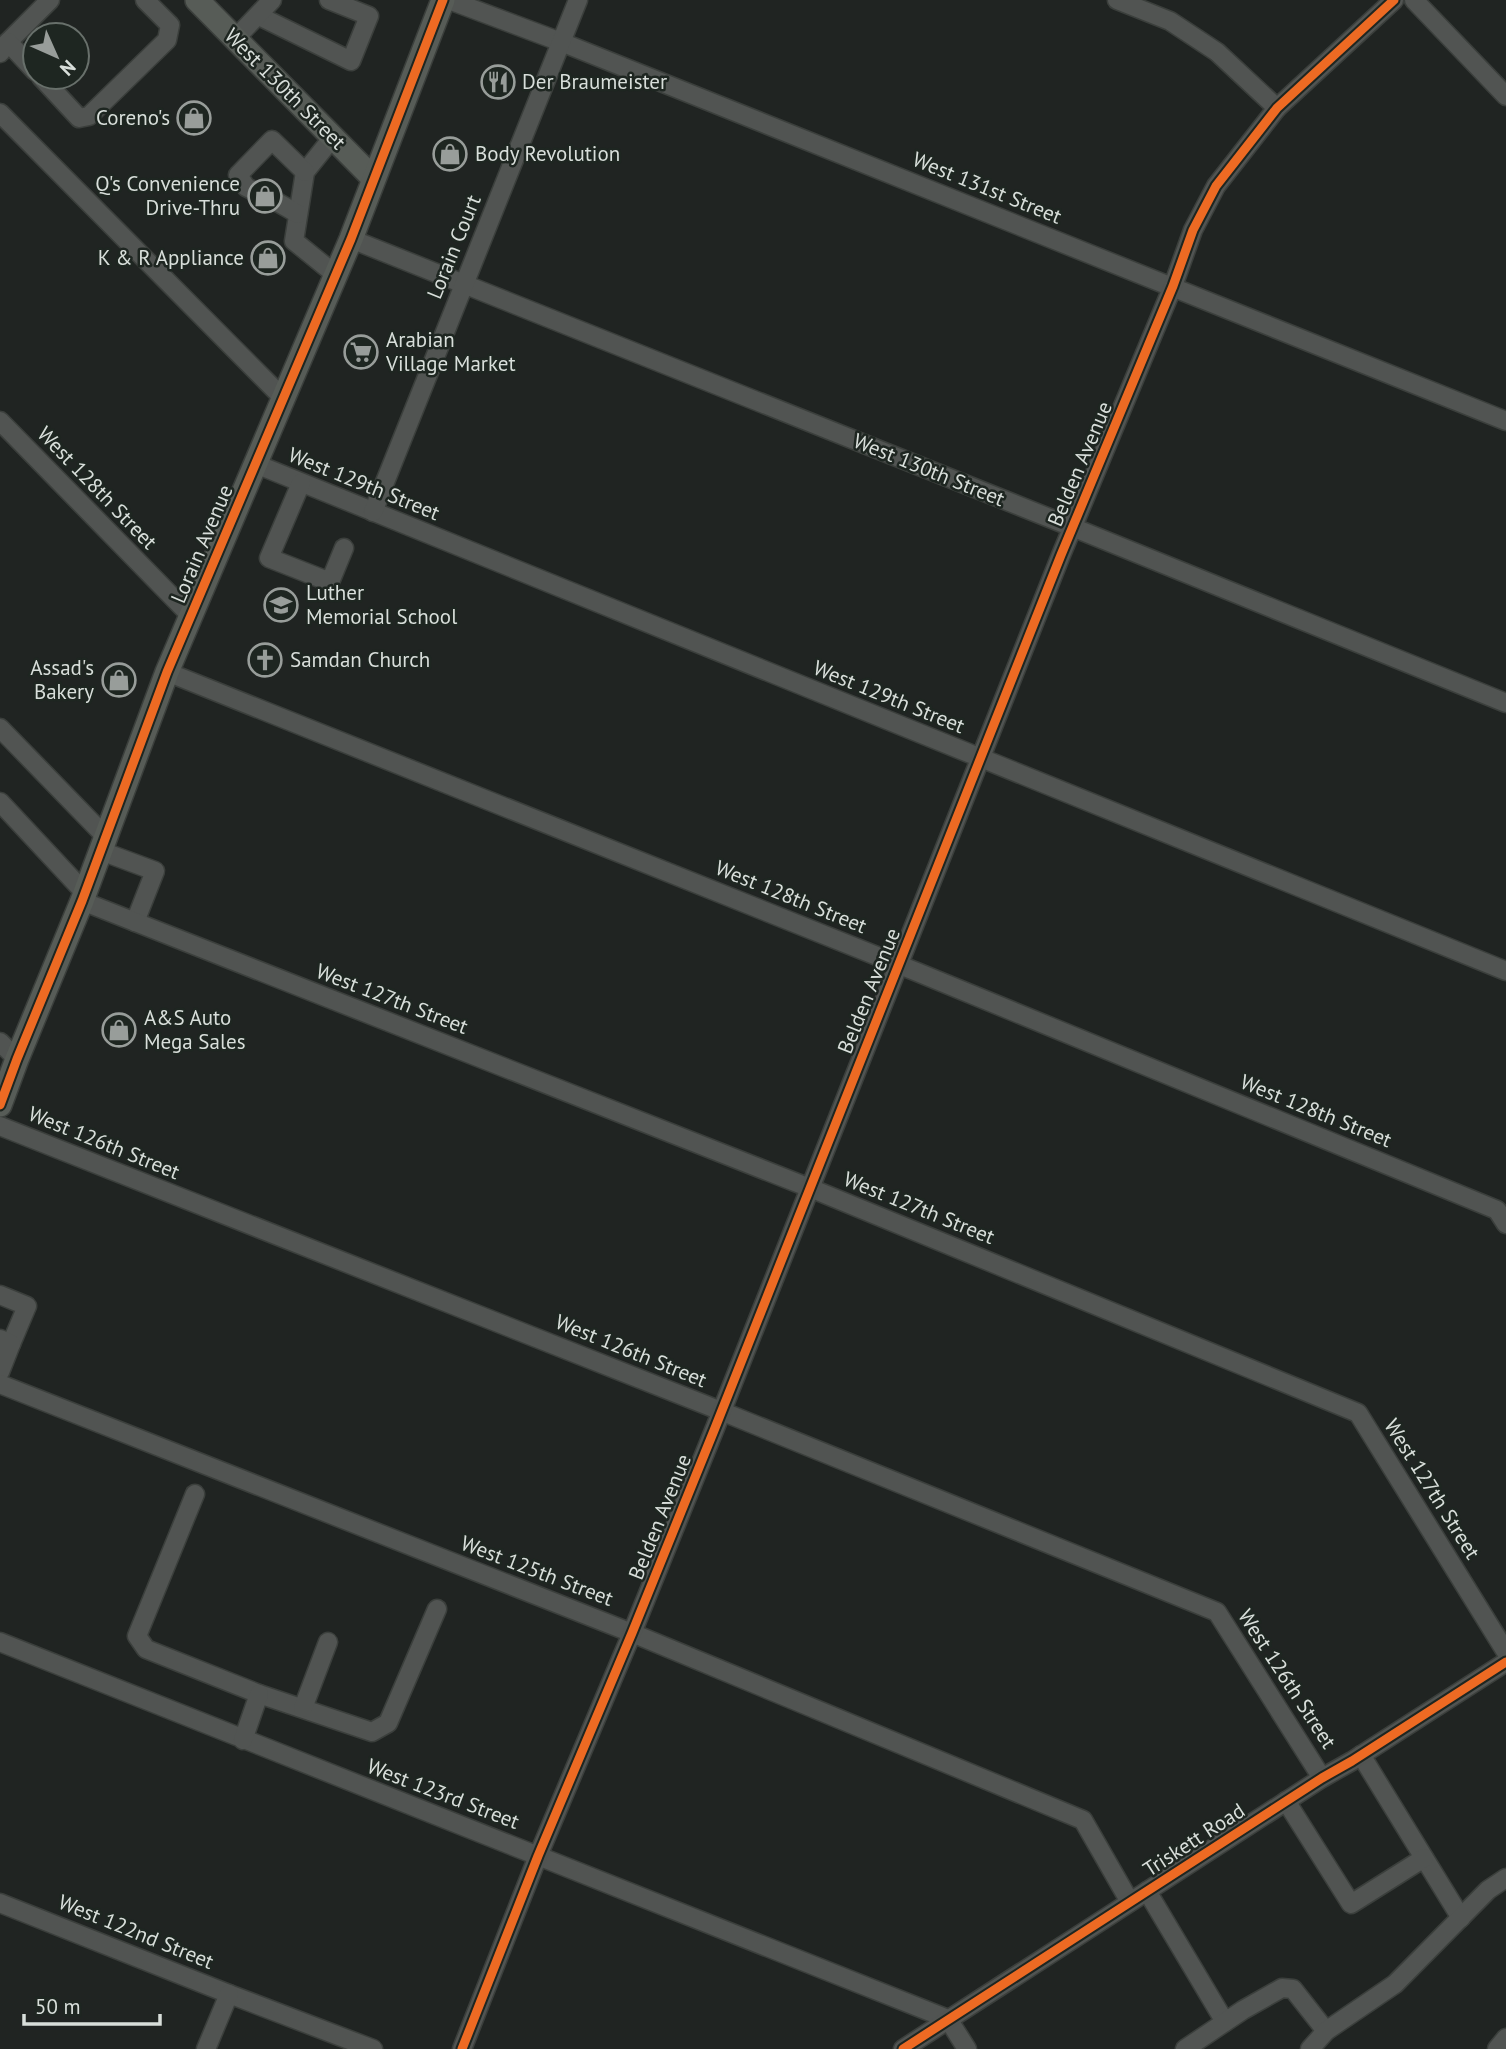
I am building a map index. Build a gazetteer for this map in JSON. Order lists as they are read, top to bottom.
{
  "streets": {
    "main road": ["West 130th Street", "Lorain Avenue"],
    "street": [
      "West 131st Street",
      "Lorain Court",
      "Belden Avenue",
      "West 129th Street",
      "West 128th Street",
      "West 127th Street",
      "West 126th Street",
      "West 125th Street",
      "West 123rd Street",
      "Triskett Road",
      "West 122nd Street"
    ]
  },
  "crossings": [
    ["West 130th Street", "Lorain Court"],
    ["West 130th Street", "Belden Avenue"],
    ["West 130th Street", "Lorain Avenue"],
    ["West 131st Street", "Lorain Court"],
    ["West 131st Street", "Belden Avenue"],
    ["Lorain Court", "West 129th Street"],
    ["Belden Avenue", "West 129th Street"],
    ["Belden Avenue", "West 128th Street"],
    ["Belden Avenue", "West 127th Street"],
    ["Belden Avenue", "West 126th Street"],
    ["Belden Avenue", "West 125th Street"],
    ["Belden Avenue", "West 123rd Street"],
    ["West 129th Street", "Lorain Avenue"],
    ["West 128th Street", "Lorain Avenue"],
    ["Lorain Avenue", "West 127th Street"],
    ["West 126th Street", "Triskett Road"],
    ["West 125th Street", "Triskett Road"],
    ["West 123rd Street", "Triskett Road"]
  ],
  "places": {
    "restaurant": ["Der Braumeister"],
    "shop": [
      "Coreno's",
      "Body Revolution",
      "Q's Convenience Drive-Thru",
      "K & R Appliance",
      "Assad's Bakery",
      "A&S Auto Mega Sales"
    ],
    "supermarket": ["Arabian Village Market"],
    "school or university": ["Luther Memorial School"],
    "church": ["Samdan Church"]
  },
  "scale_bar": "50 m",
  "north": "bottom right"
}
